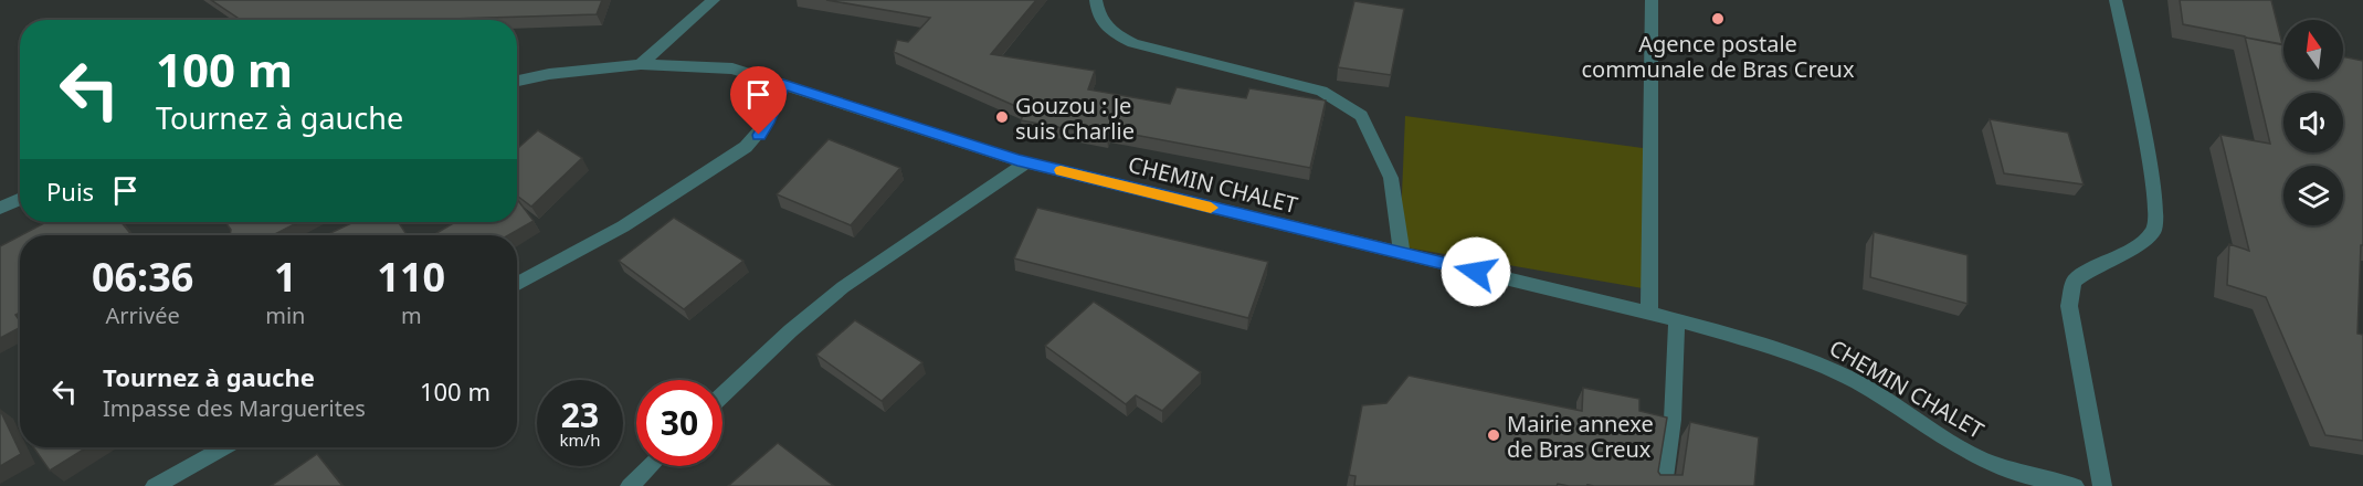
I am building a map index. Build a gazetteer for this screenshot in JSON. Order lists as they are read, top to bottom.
{
  "streets": {
    "street": ["CHEMIN CHALET"]
  },
  "places": ["Agence postale communale de Bras Creux", "Gouzou : Je suis Charlie", "Mairie annexe de Bras Creux"],
  "north": "top",
  "page": {
    "turn": ["100 m", "Tournez à gauche"],
    "then": "Puis",
    "eta": [
      "06:36",
      "Arrivée",
      "1",
      "min",
      "110",
      "m"
    ],
    "list": [
      {
        "name": "Tournez à gauche",
        "note": "Impasse des Marguerites",
        "value": "100 m"
      }
    ],
    "speed": "23 km/h",
    "limit": "30"
  }
}
